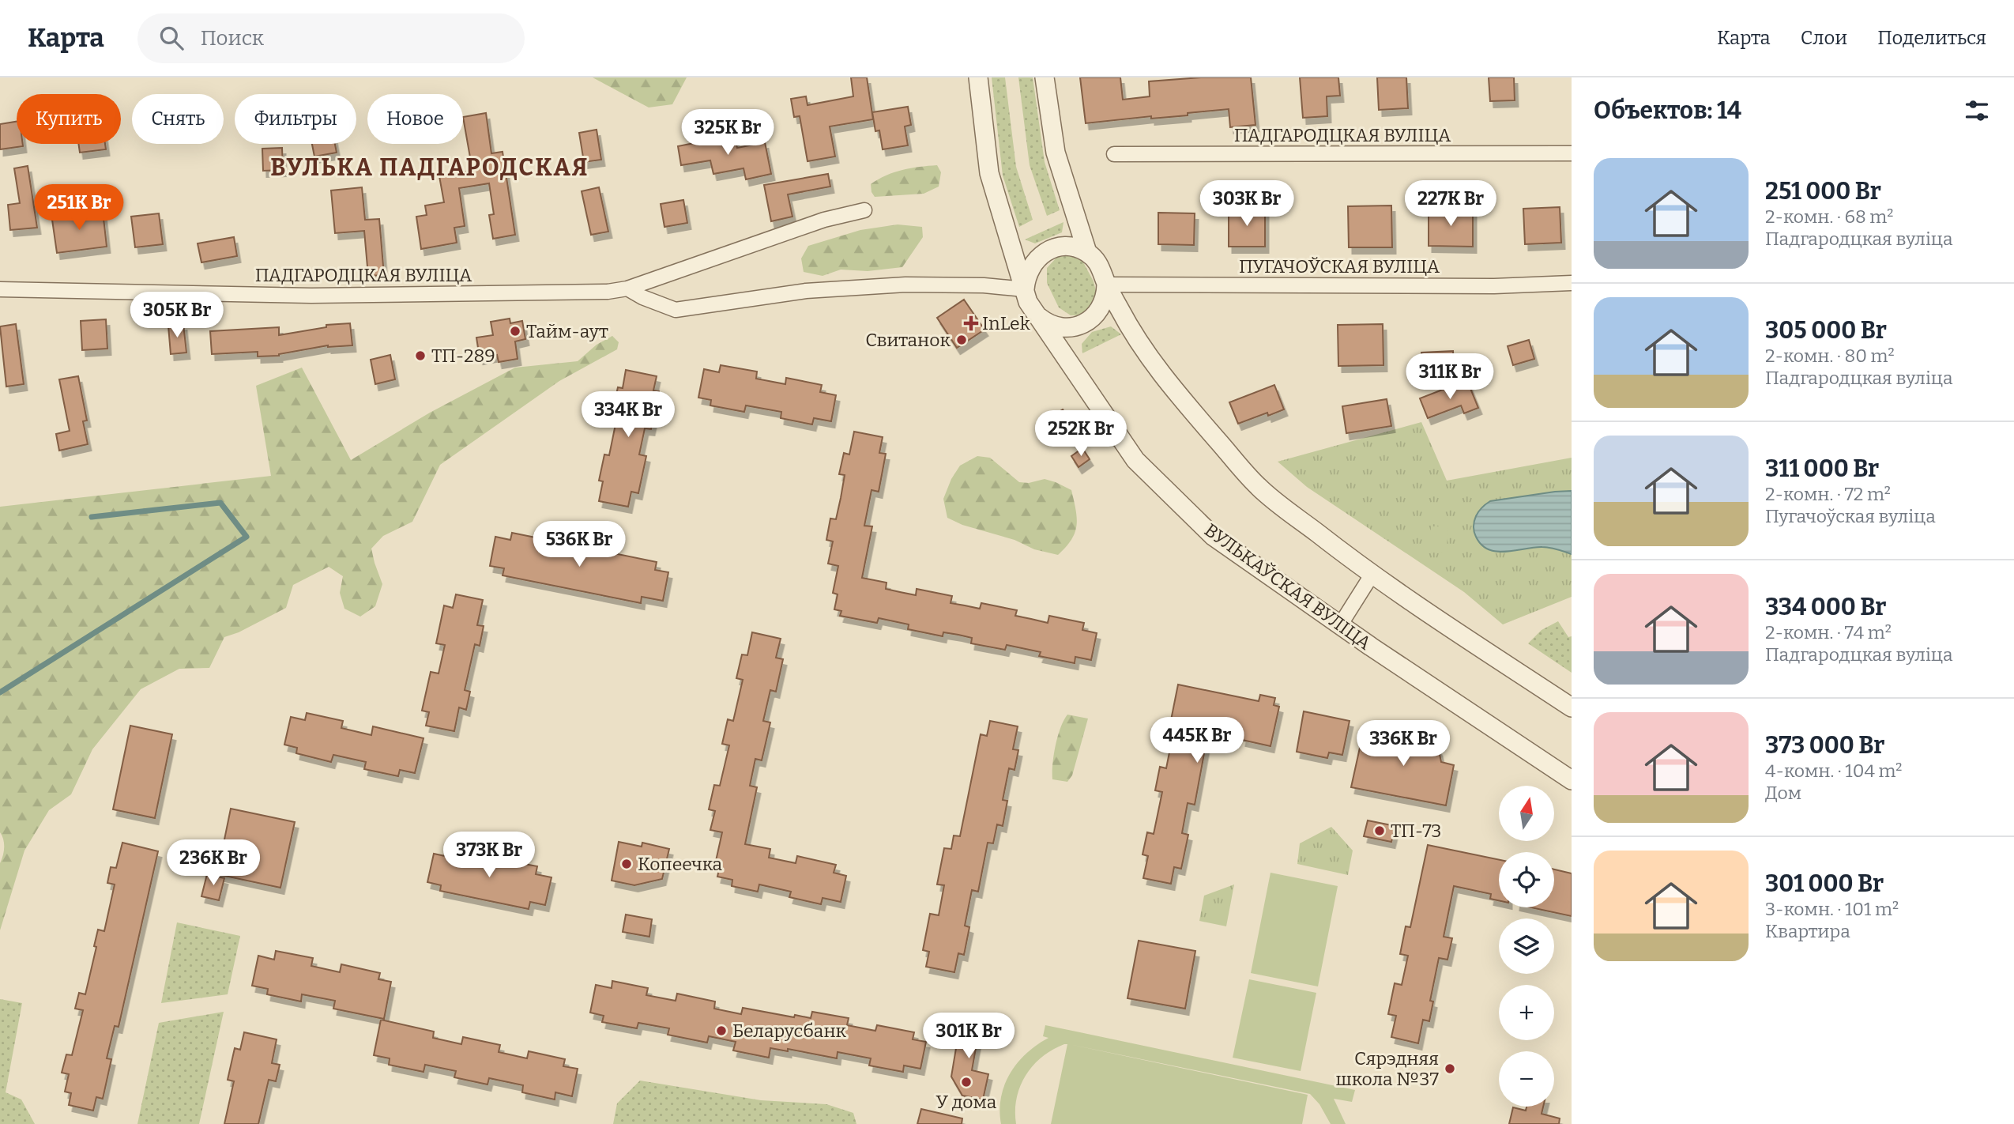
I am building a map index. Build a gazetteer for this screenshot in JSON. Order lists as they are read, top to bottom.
{
  "streets": {
    "street": ["ПАДГАРОДЦКАЯ ВУЛІЦА", "ПУГАЧОЎСКАЯ ВУЛІЦА", "ВУЛЬКАЎСКАЯ ВУЛІЦА"]
  },
  "crossings": [
    ["ПУГАЧОЎСКАЯ ВУЛІЦА", "ВУЛЬКАЎСКАЯ ВУЛІЦА"]
  ],
  "districts": ["ВУЛЬКА ПАДГАРОДСКАЯ"],
  "places": {
    "health": ["InLek"],
    "other": [
      "Тайм-аут",
      "Свитанок",
      "ТП-289",
      "ТП-73",
      "Копеечка",
      "Беларусбанк",
      "Сярэдняя школа №37",
      "У дома"
    ]
  },
  "north": "top",
  "page": {
    "header": "Карта",
    "search": "Поиск",
    "nav": ["Карта", "Слои", "Поделиться"],
    "heading": "Объектов: 14",
    "chip": [
      "Купить",
      "Снять",
      "Фильтры",
      "Новое"
    ],
    "price": [
      "325K Br",
      "303K Br",
      "227K Br",
      "251K Br",
      "305K Br",
      "311K Br",
      "334K Br",
      "252K Br",
      "536K Br",
      "445K Br",
      "336K Br",
      "373K Br",
      "236K Br",
      "301K Br"
    ],
    "list": [
      {
        "name": "251 000 Br",
        "note": "2-комн. · 68 m² · Падгародцкая вуліца"
      },
      {
        "name": "305 000 Br",
        "note": "2-комн. · 80 m² · Падгародцкая вуліца"
      },
      {
        "name": "311 000 Br",
        "note": "2-комн. · 72 m² · Пугачоўская вуліца"
      },
      {
        "name": "334 000 Br",
        "note": "2-комн. · 74 m² · Падгародцкая вуліца"
      },
      {
        "name": "373 000 Br",
        "note": "4-комн. · 104 m² · Дом"
      },
      {
        "name": "301 000 Br",
        "note": "3-комн. · 101 m² · Квартира"
      }
    ],
    "map_buttons": ["+", "−"]
  }
}
